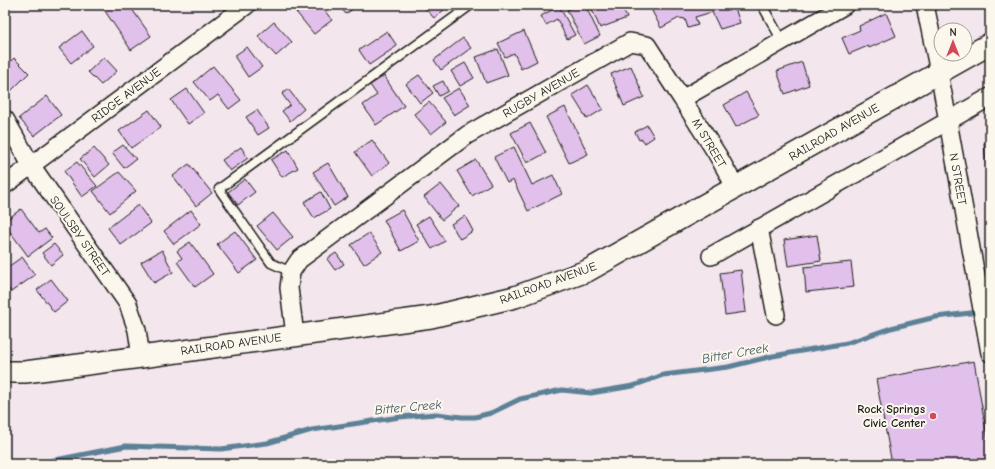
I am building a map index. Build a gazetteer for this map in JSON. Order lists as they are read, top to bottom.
{
  "streets": {
    "street": [
      "RUGBY AVENUE",
      "RIDGE AVENUE",
      "RAILROAD AVENUE",
      "M STREET",
      "N STREET",
      "SOULSBY STREET"
    ]
  },
  "crossings": [
    ["RUGBY AVENUE", "M STREET"],
    ["RIDGE AVENUE", "SOULSBY STREET"],
    ["RAILROAD AVENUE", "M STREET"],
    ["RAILROAD AVENUE", "N STREET"],
    ["RAILROAD AVENUE", "SOULSBY STREET"]
  ],
  "water": ["Bitter Creek"],
  "places": ["Rock Springs Civic Center"],
  "north": "top"
}
